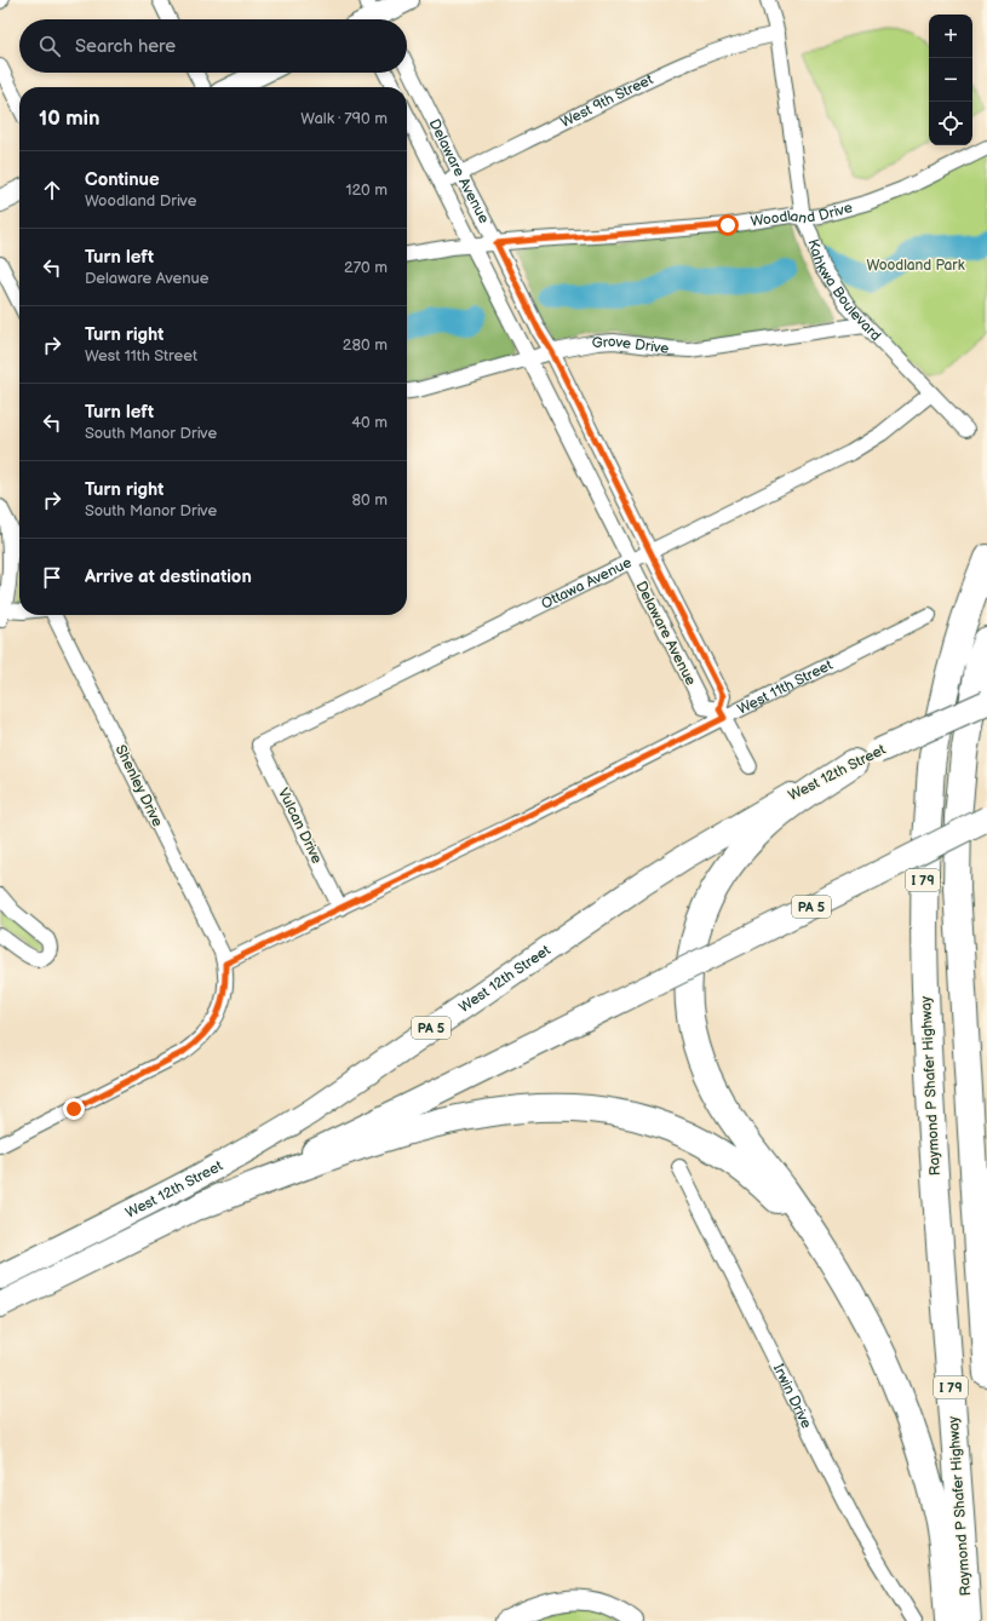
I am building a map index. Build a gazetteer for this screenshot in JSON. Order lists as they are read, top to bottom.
{
  "streets": {
    "highway": ["I 79", "Raymond P Shafer Highway"],
    "main road": ["West 12th Street", "PA 5"],
    "street": [
      "West 9th Street",
      "Delaware Avenue",
      "Woodland Drive",
      "Kahkwa Boulevard",
      "Grove Drive",
      "Ottawa Avenue",
      "West 11th Street",
      "Shenley Drive",
      "Vulcan Drive",
      "Irwin Drive"
    ]
  },
  "crossings": [
    ["West 9th Street", "Delaware Avenue"],
    ["West 9th Street", "Kahkwa Boulevard"],
    ["Delaware Avenue", "Woodland Drive"],
    ["Delaware Avenue", "Grove Drive"],
    ["Delaware Avenue", "Ottawa Avenue"],
    ["Delaware Avenue", "West 11th Street"],
    ["Woodland Drive", "Kahkwa Boulevard"],
    ["Kahkwa Boulevard", "Grove Drive"],
    ["Kahkwa Boulevard", "Ottawa Avenue"],
    ["Ottawa Avenue", "Vulcan Drive"],
    ["West 11th Street", "Shenley Drive"],
    ["West 11th Street", "Vulcan Drive"]
  ],
  "parks": ["Woodland Park"],
  "page": {
    "map_buttons": ["+", "−"],
    "search": "Search here",
    "heading": ["10 min", "Walk · 790 m"],
    "list": [
      ["Continue", "Woodland Drive", "120 m"],
      ["Turn left", "Delaware Avenue", "270 m"],
      ["Turn right", "West 11th Street", "280 m"],
      ["Turn left", "South Manor Drive", "40 m"],
      ["Turn right", "South Manor Drive", "80 m"],
      "Arrive at destination"
    ]
  }
}
